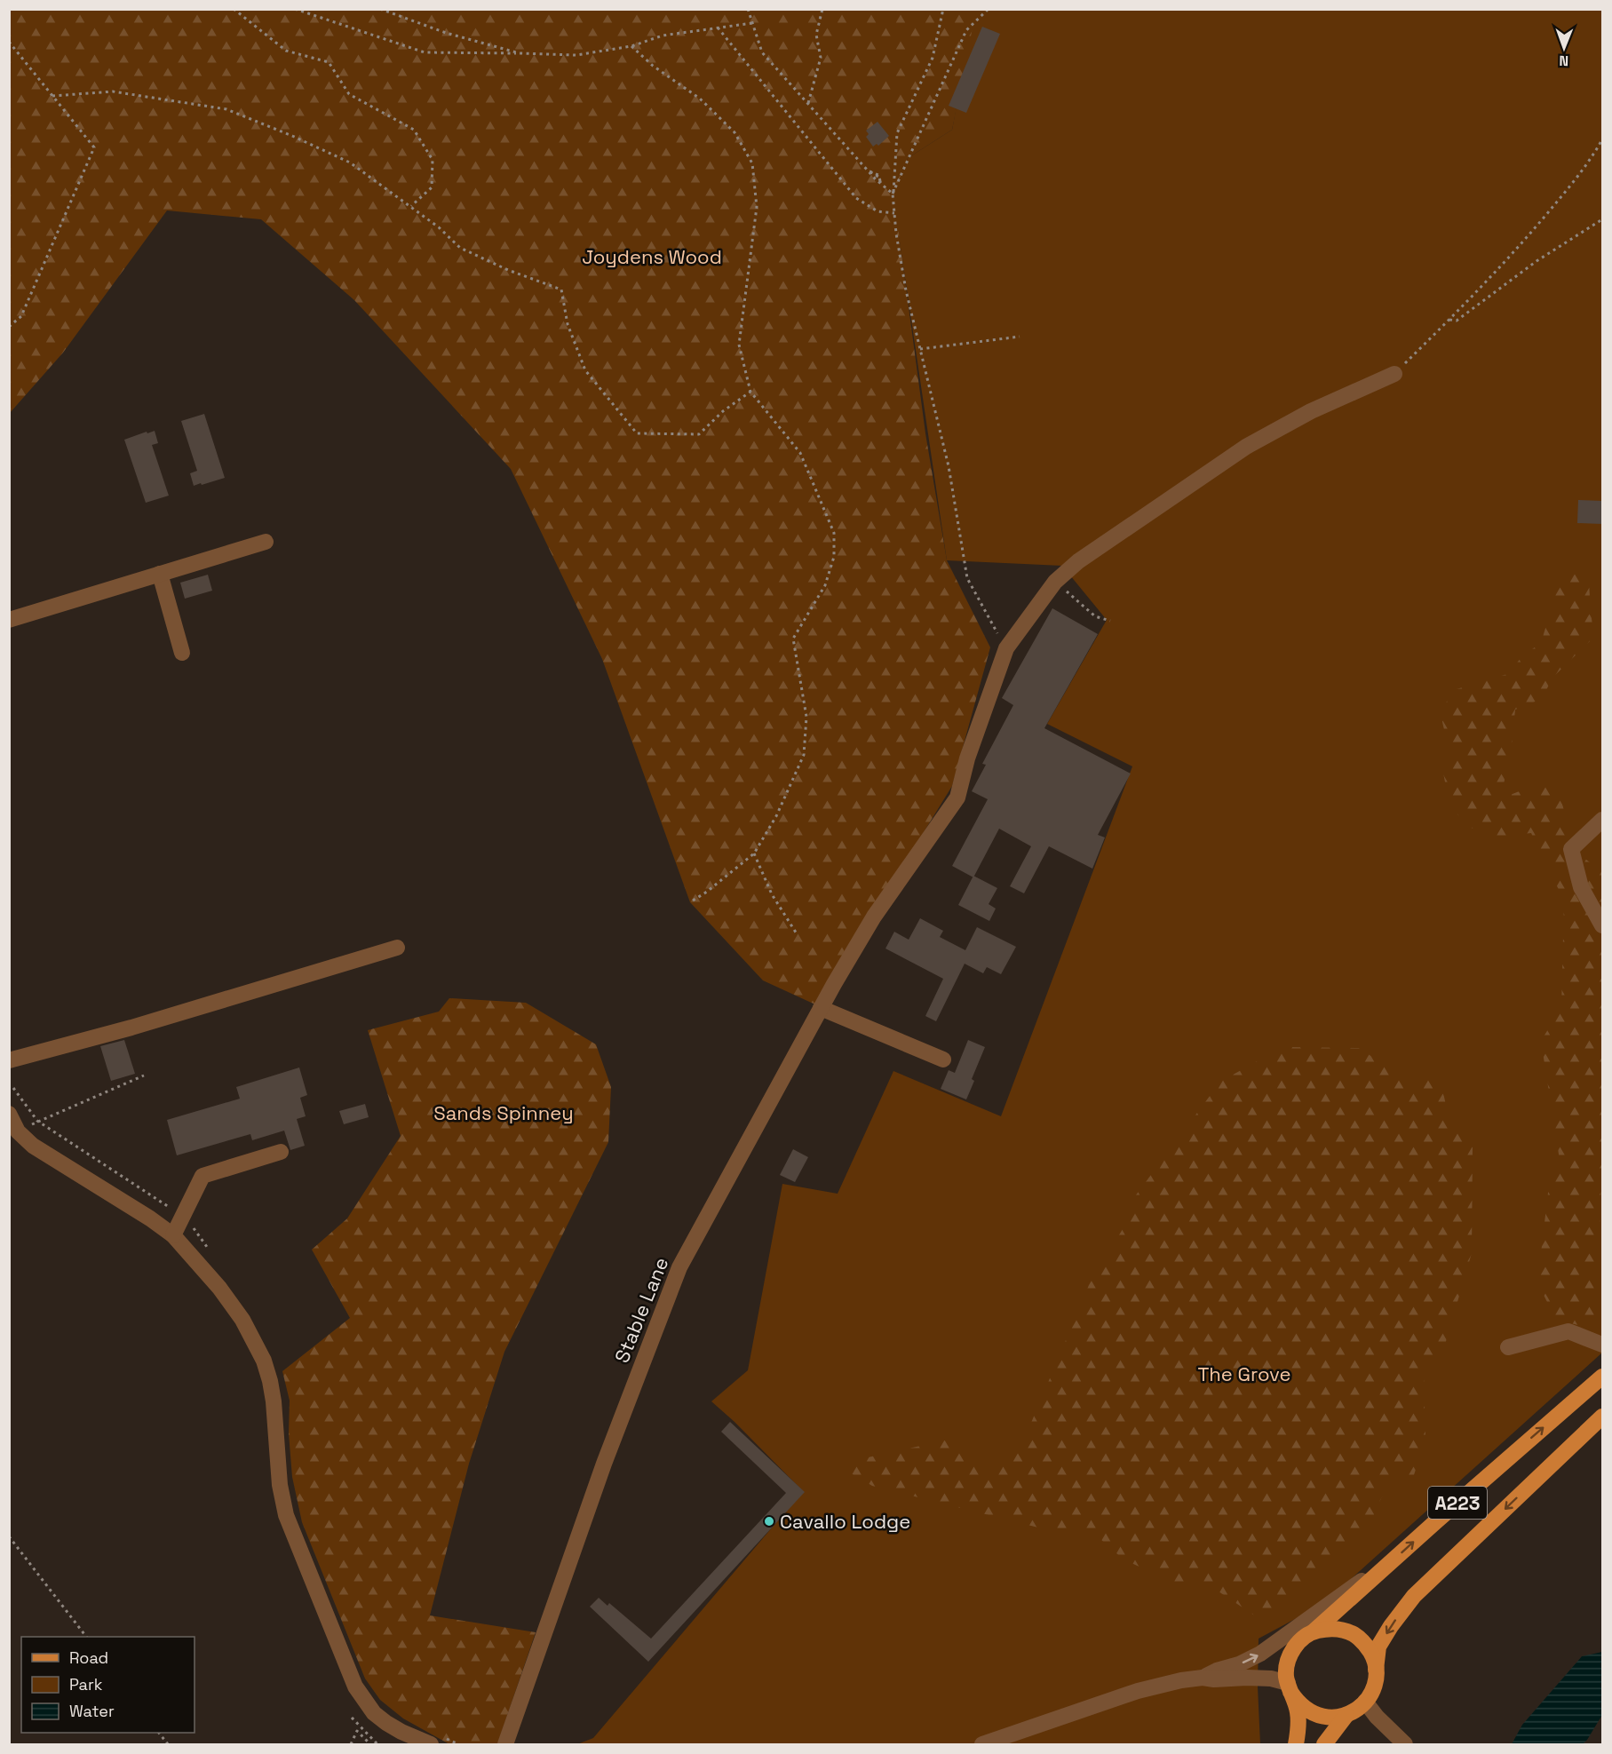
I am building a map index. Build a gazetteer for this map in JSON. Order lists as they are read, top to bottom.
{
  "streets": {
    "main road": ["A223"],
    "street": ["Stable Lane"]
  },
  "parks": ["Joydens Wood", "Sands Spinney", "The Grove"],
  "places": ["Cavallo Lodge"],
  "legend": ["Road", "Park", "Water"],
  "north": "bottom"
}
